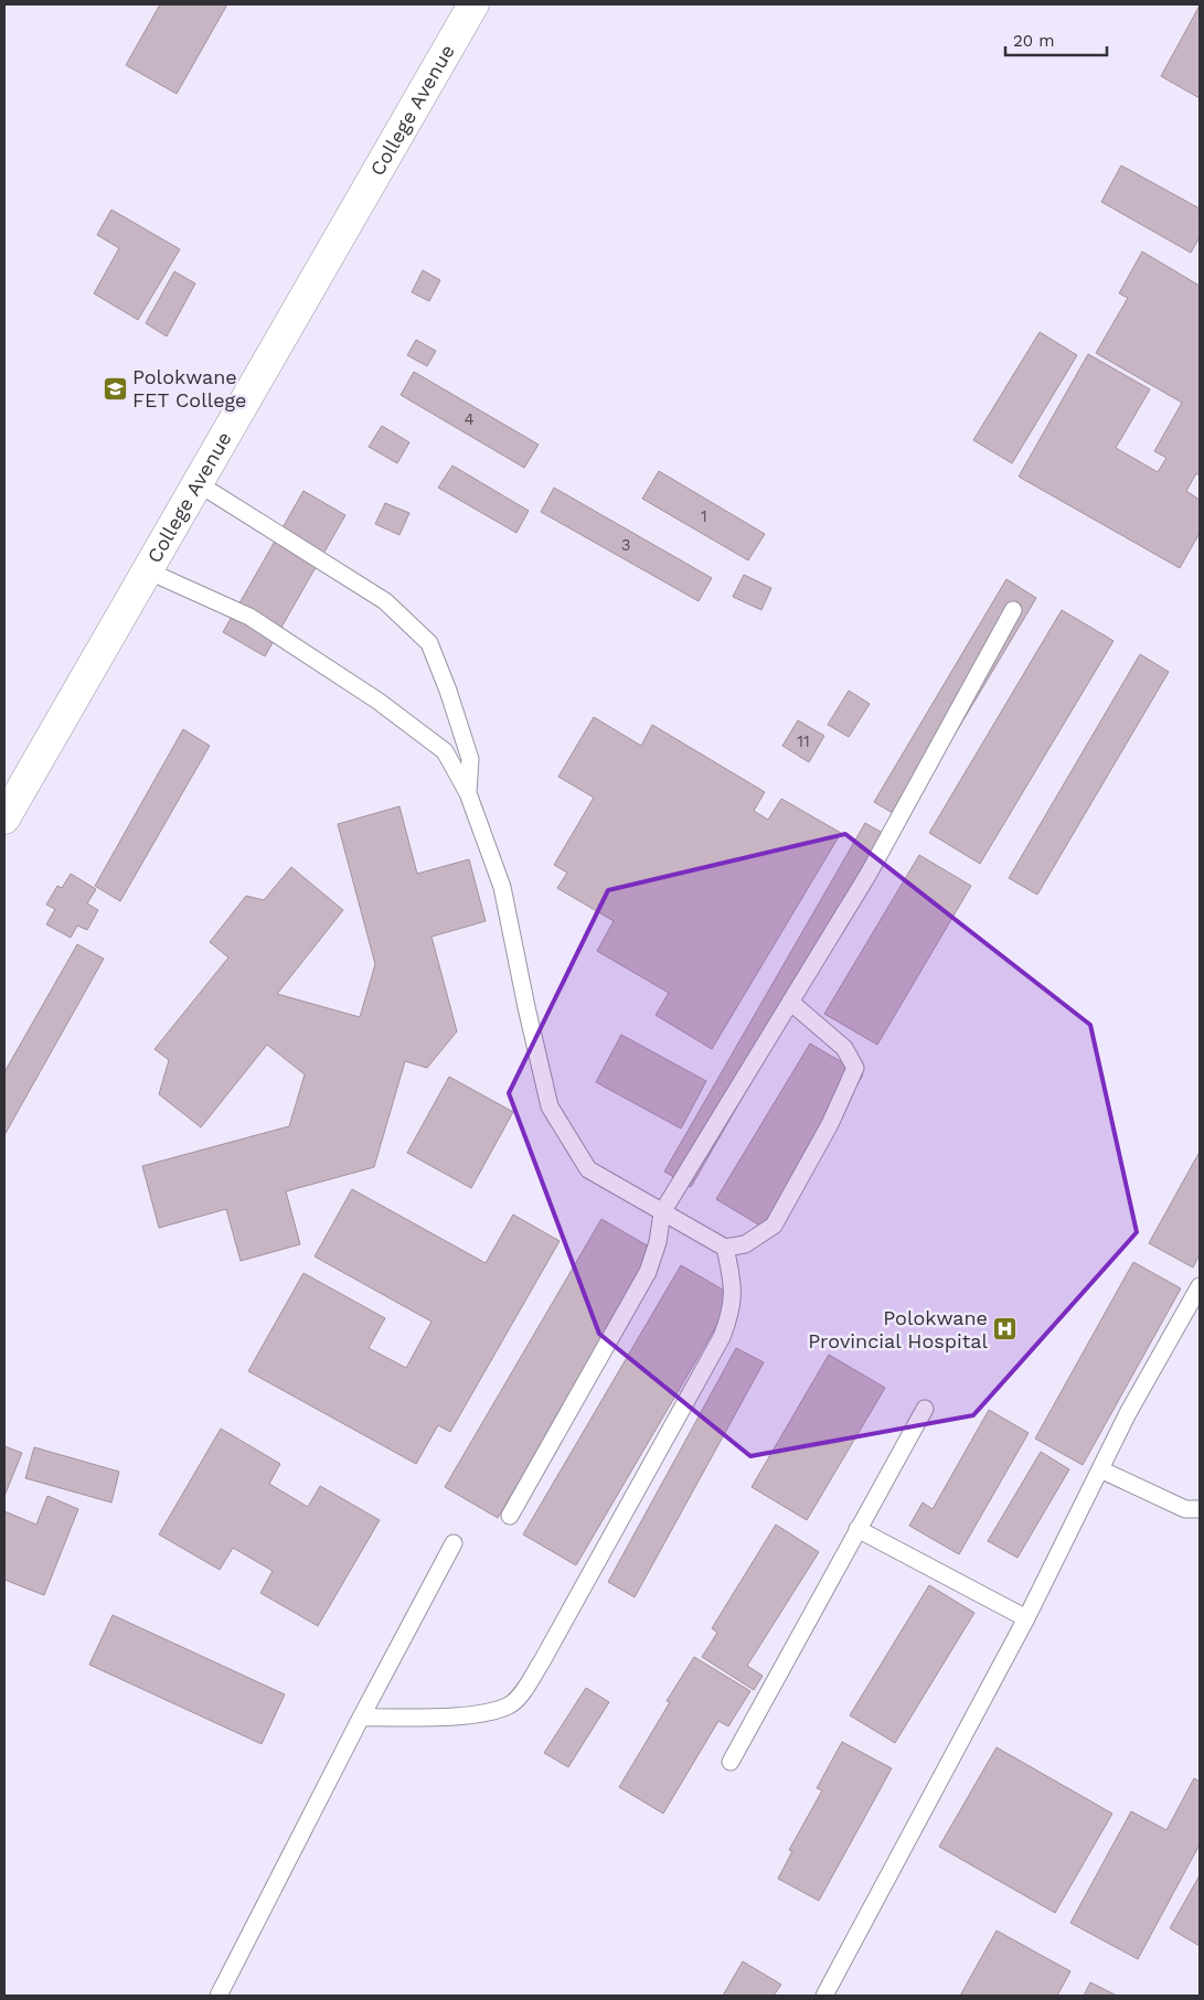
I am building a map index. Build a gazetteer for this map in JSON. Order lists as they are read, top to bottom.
{
  "streets": {
    "street": ["College Avenue"]
  },
  "places": {
    "school or university": ["Polokwane FET College"],
    "hospital": ["Polokwane Provincial Hospital"]
  },
  "house_numbers": [
    "4",
    "1",
    "3",
    "11"
  ],
  "scale_bar": "20 m"
}
